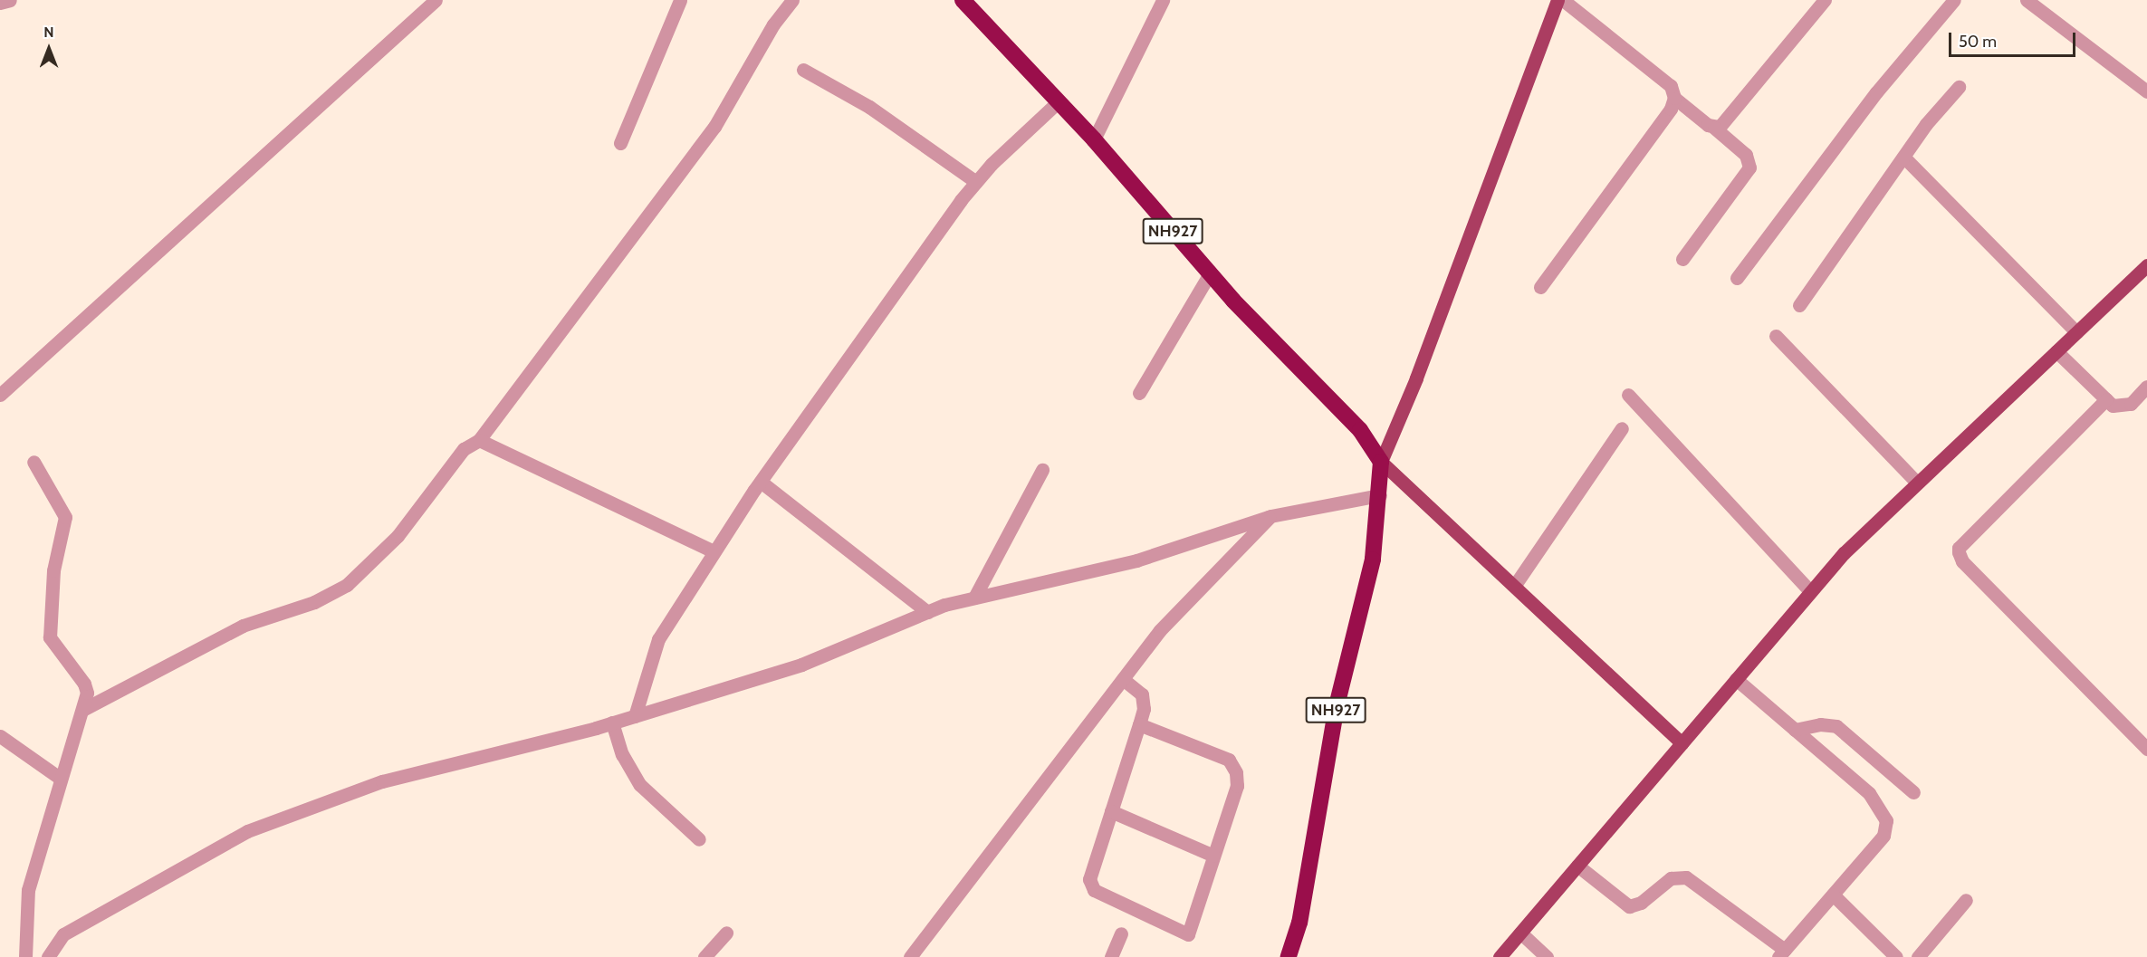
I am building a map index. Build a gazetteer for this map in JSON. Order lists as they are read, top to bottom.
{
  "streets": {
    "highway": ["NH927"]
  },
  "scale_bar": "50 m",
  "north": "top"
}
